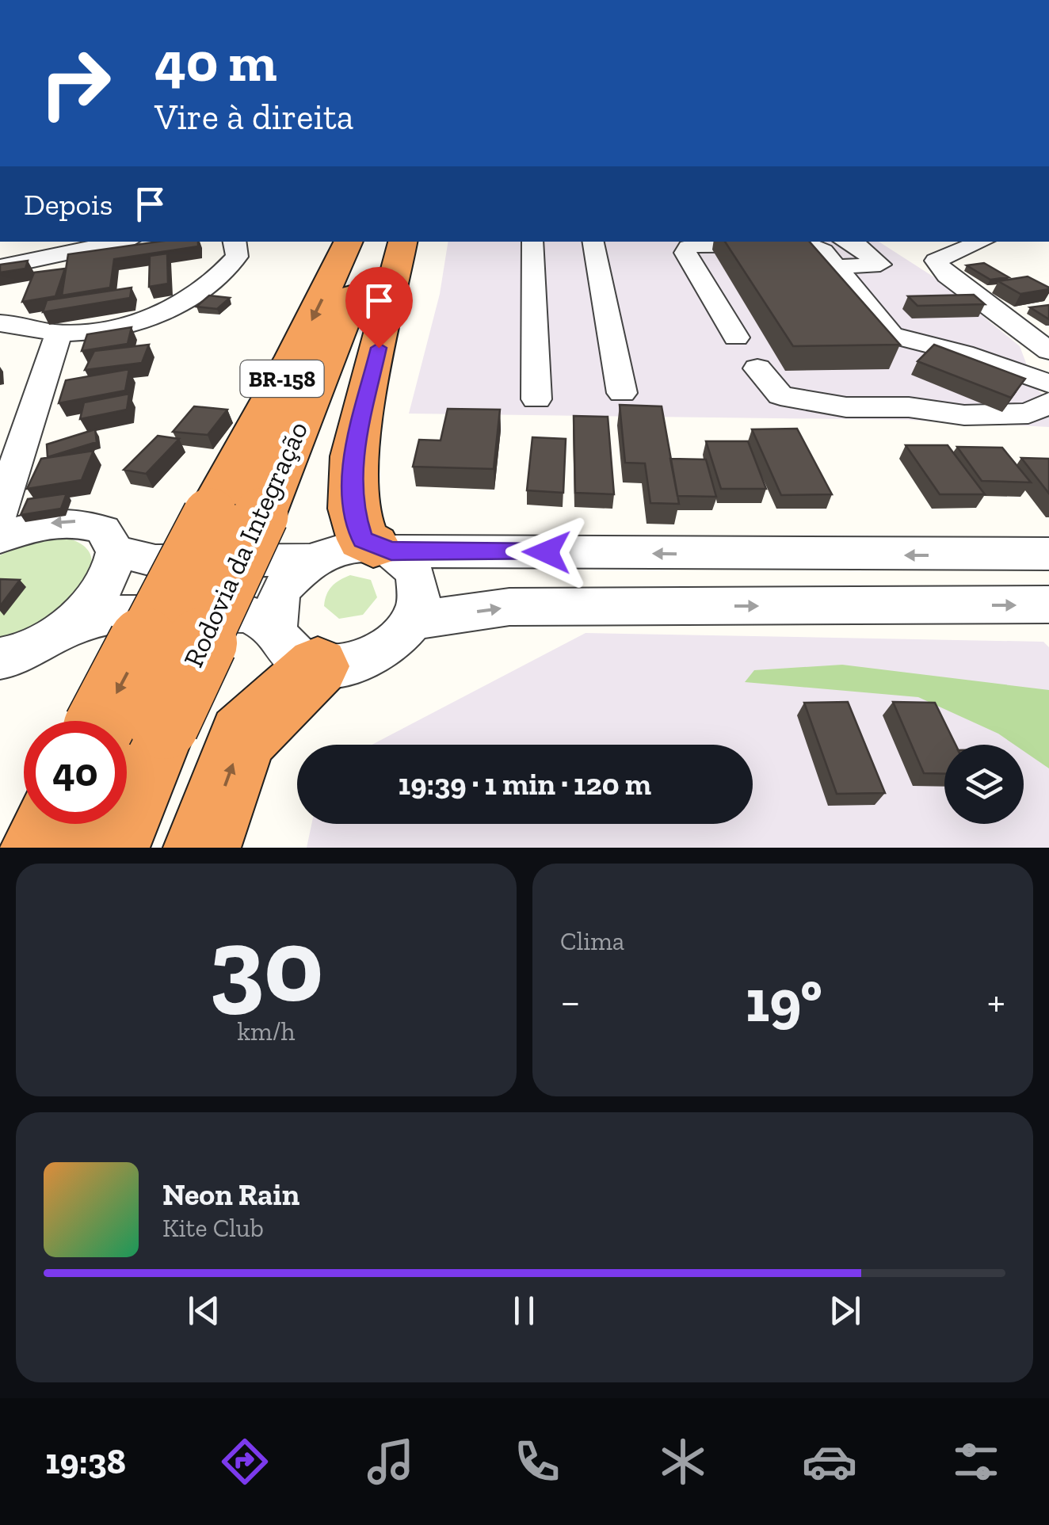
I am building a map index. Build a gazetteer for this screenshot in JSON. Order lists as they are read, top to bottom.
{
  "streets": {
    "highway": ["BR-158", "Rodovia da Integração"]
  },
  "page": {
    "turn": ["40 m", "Vire à direita"],
    "then": "Depois",
    "limit": "40",
    "trip": "19:39 · 1 min · 120 m",
    "tile": [
      ["30", "km/h"],
      "Clima"
    ],
    "heat": ["−", "19°", "+"],
    "song": ["Neon Rain", "Kite Club"],
    "tabs": "19:38"
  }
}
